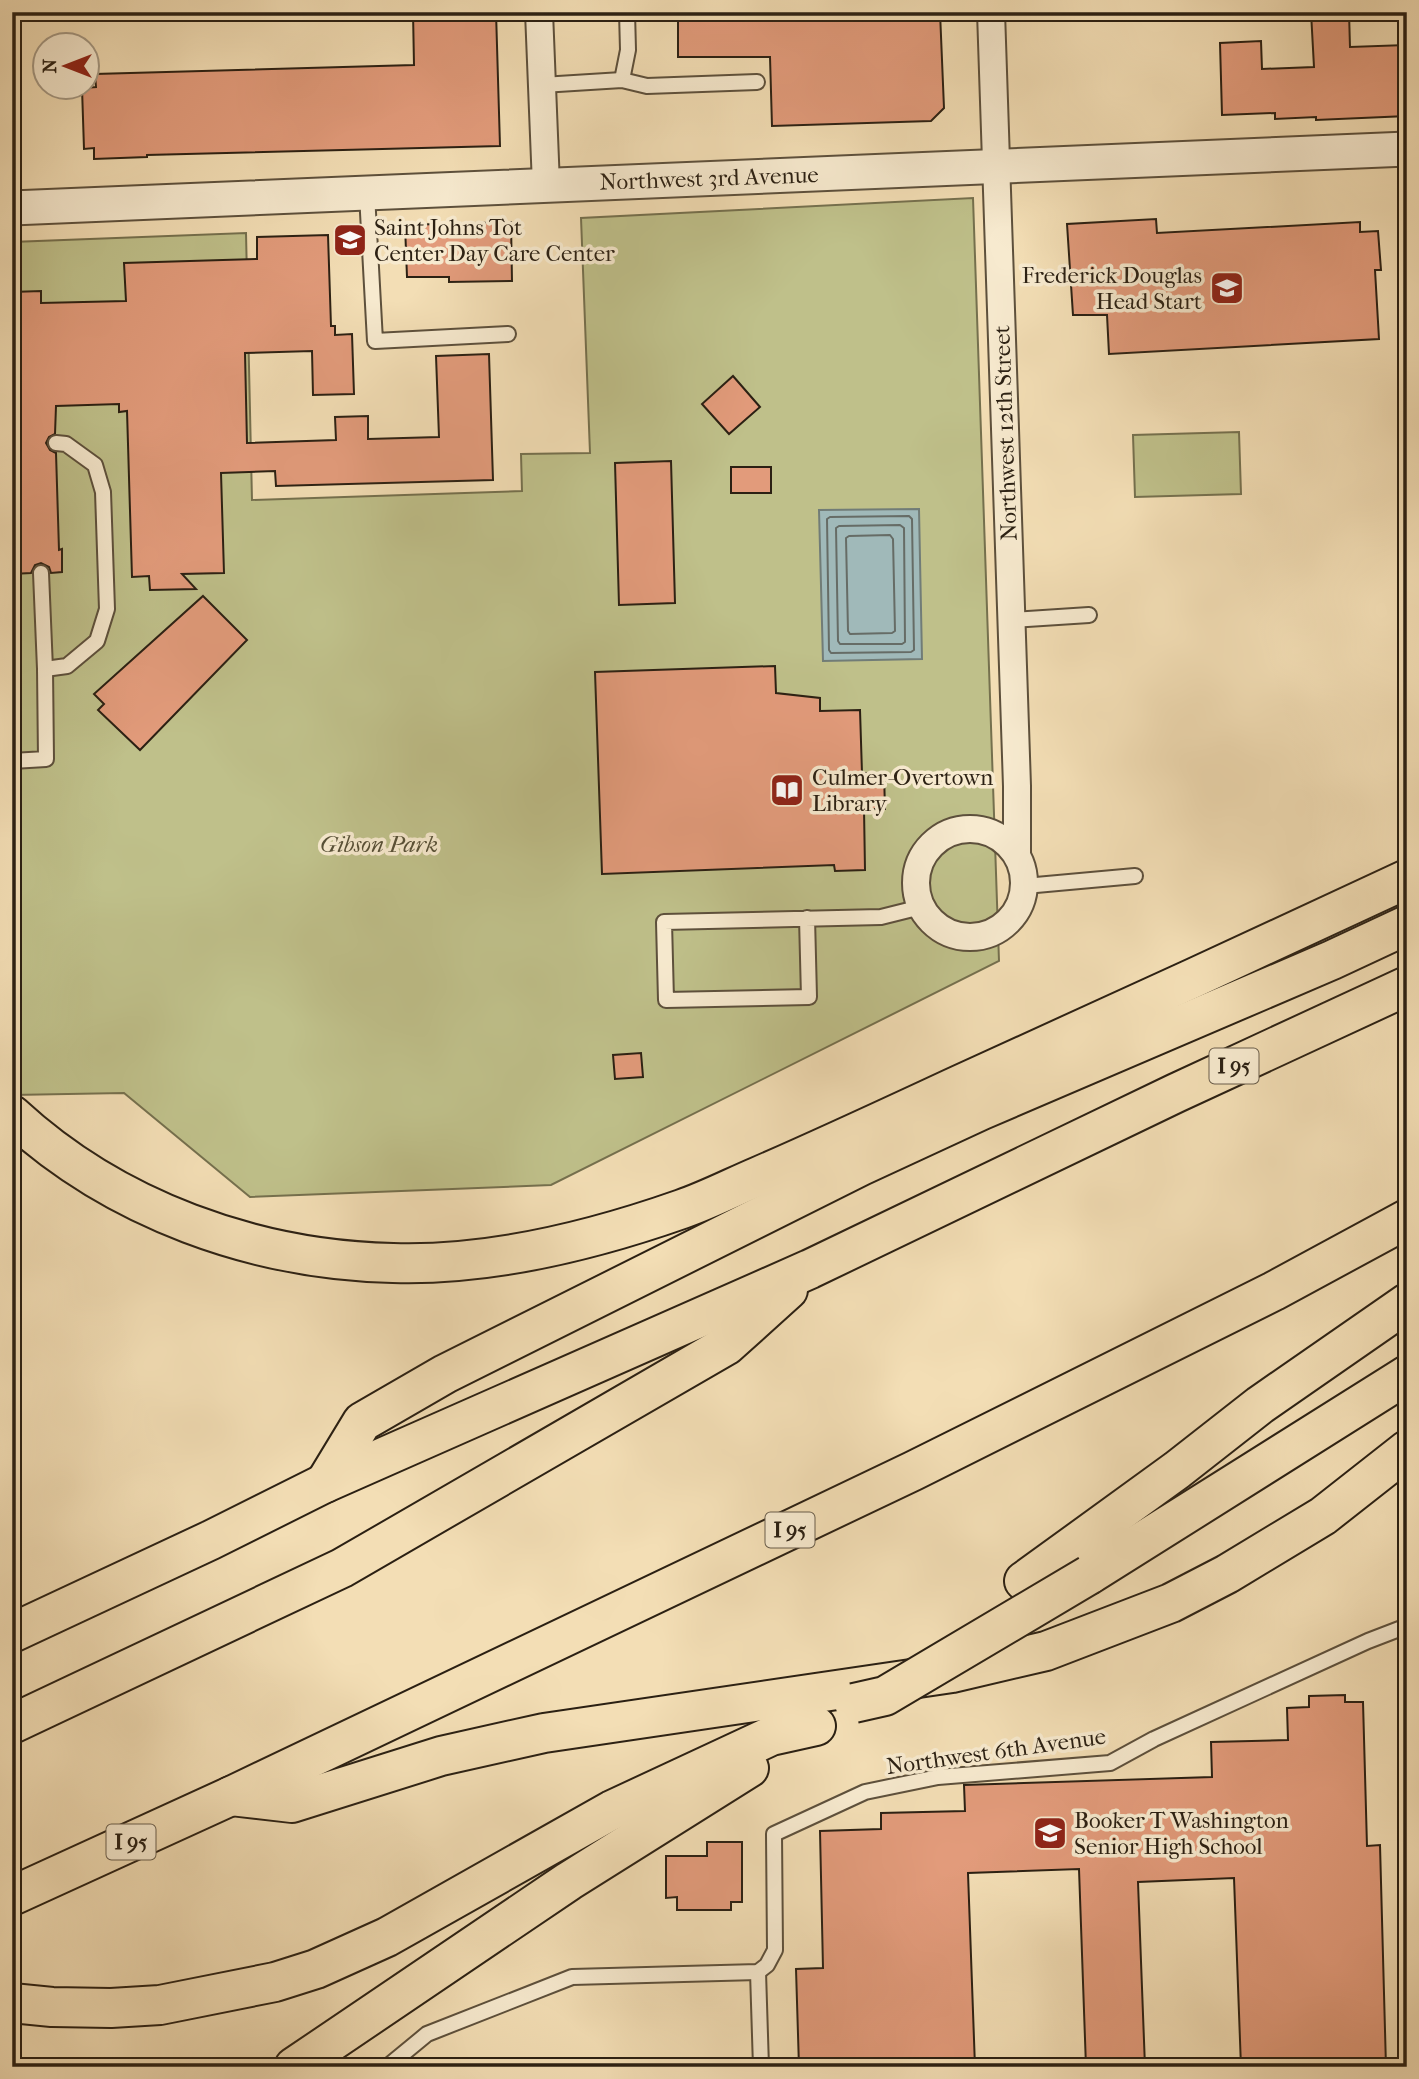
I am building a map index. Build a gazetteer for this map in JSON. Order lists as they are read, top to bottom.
{
  "streets": {
    "highway": ["I 95"],
    "street": ["Northwest 3rd Avenue", "Northwest 12th Street"],
    "lane": ["Northwest 6th Avenue"]
  },
  "crossings": [
    ["Northwest 3rd Avenue", "Northwest 12th Street"]
  ],
  "parks": ["Gibson Park"],
  "places": {
    "school or university": ["Saint Johns Tot Center Day Care Center", "Frederick Douglas Head Start", "Booker T Washington Senior High School"],
    "library": ["Culmer-Overtown Library"]
  },
  "north": "left"
}
